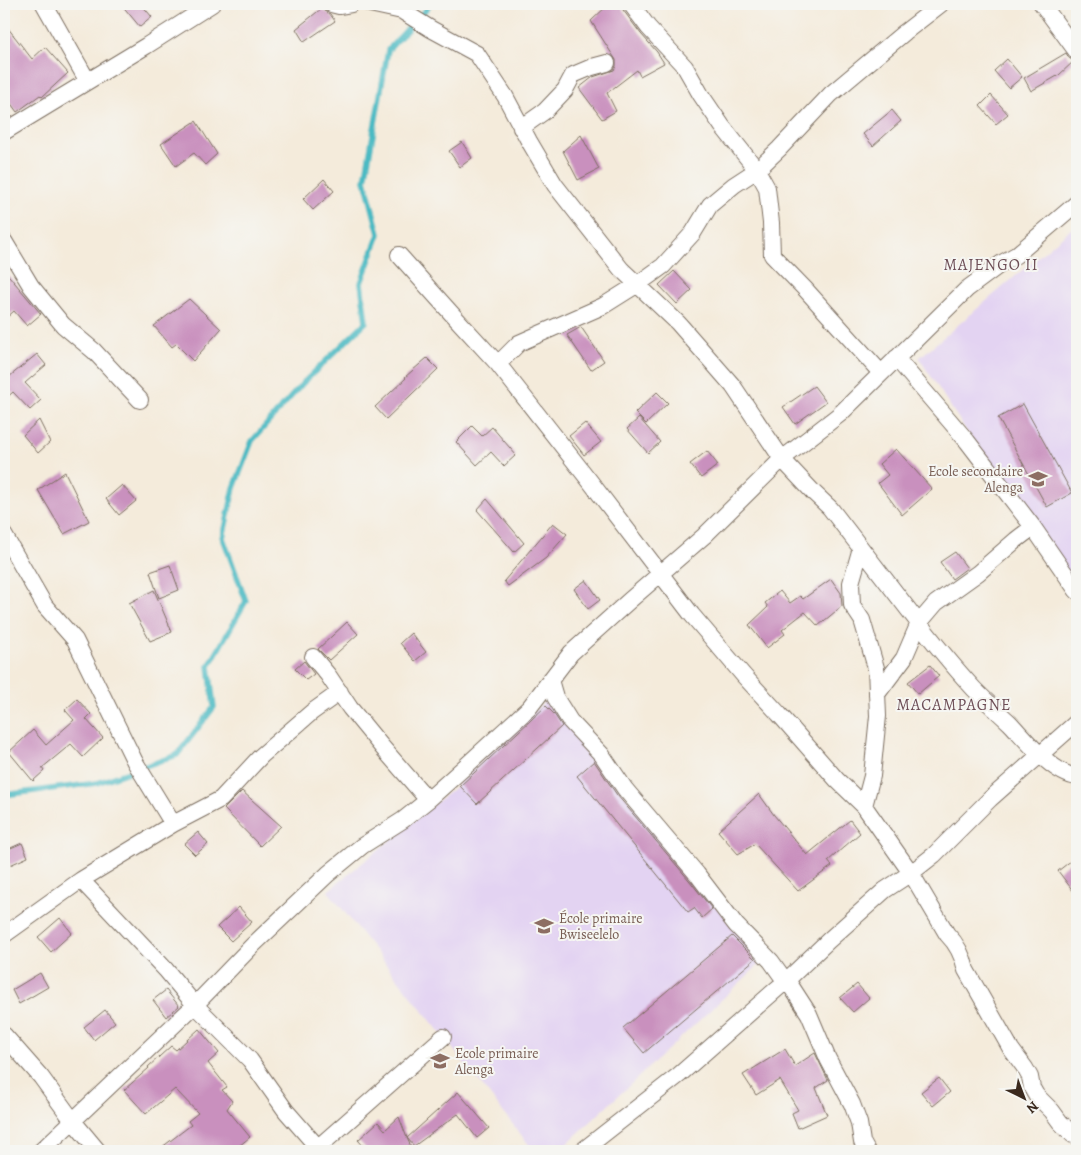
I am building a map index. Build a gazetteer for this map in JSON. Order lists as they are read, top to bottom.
{
  "districts": ["MAJENGO II", "MACAMPAGNE"],
  "places": {
    "school or university": ["Ecole secondaire Alenga", "École primaire Bwiseelelo", "Ecole primaire Alenga"]
  },
  "north": "bottom right"
}
